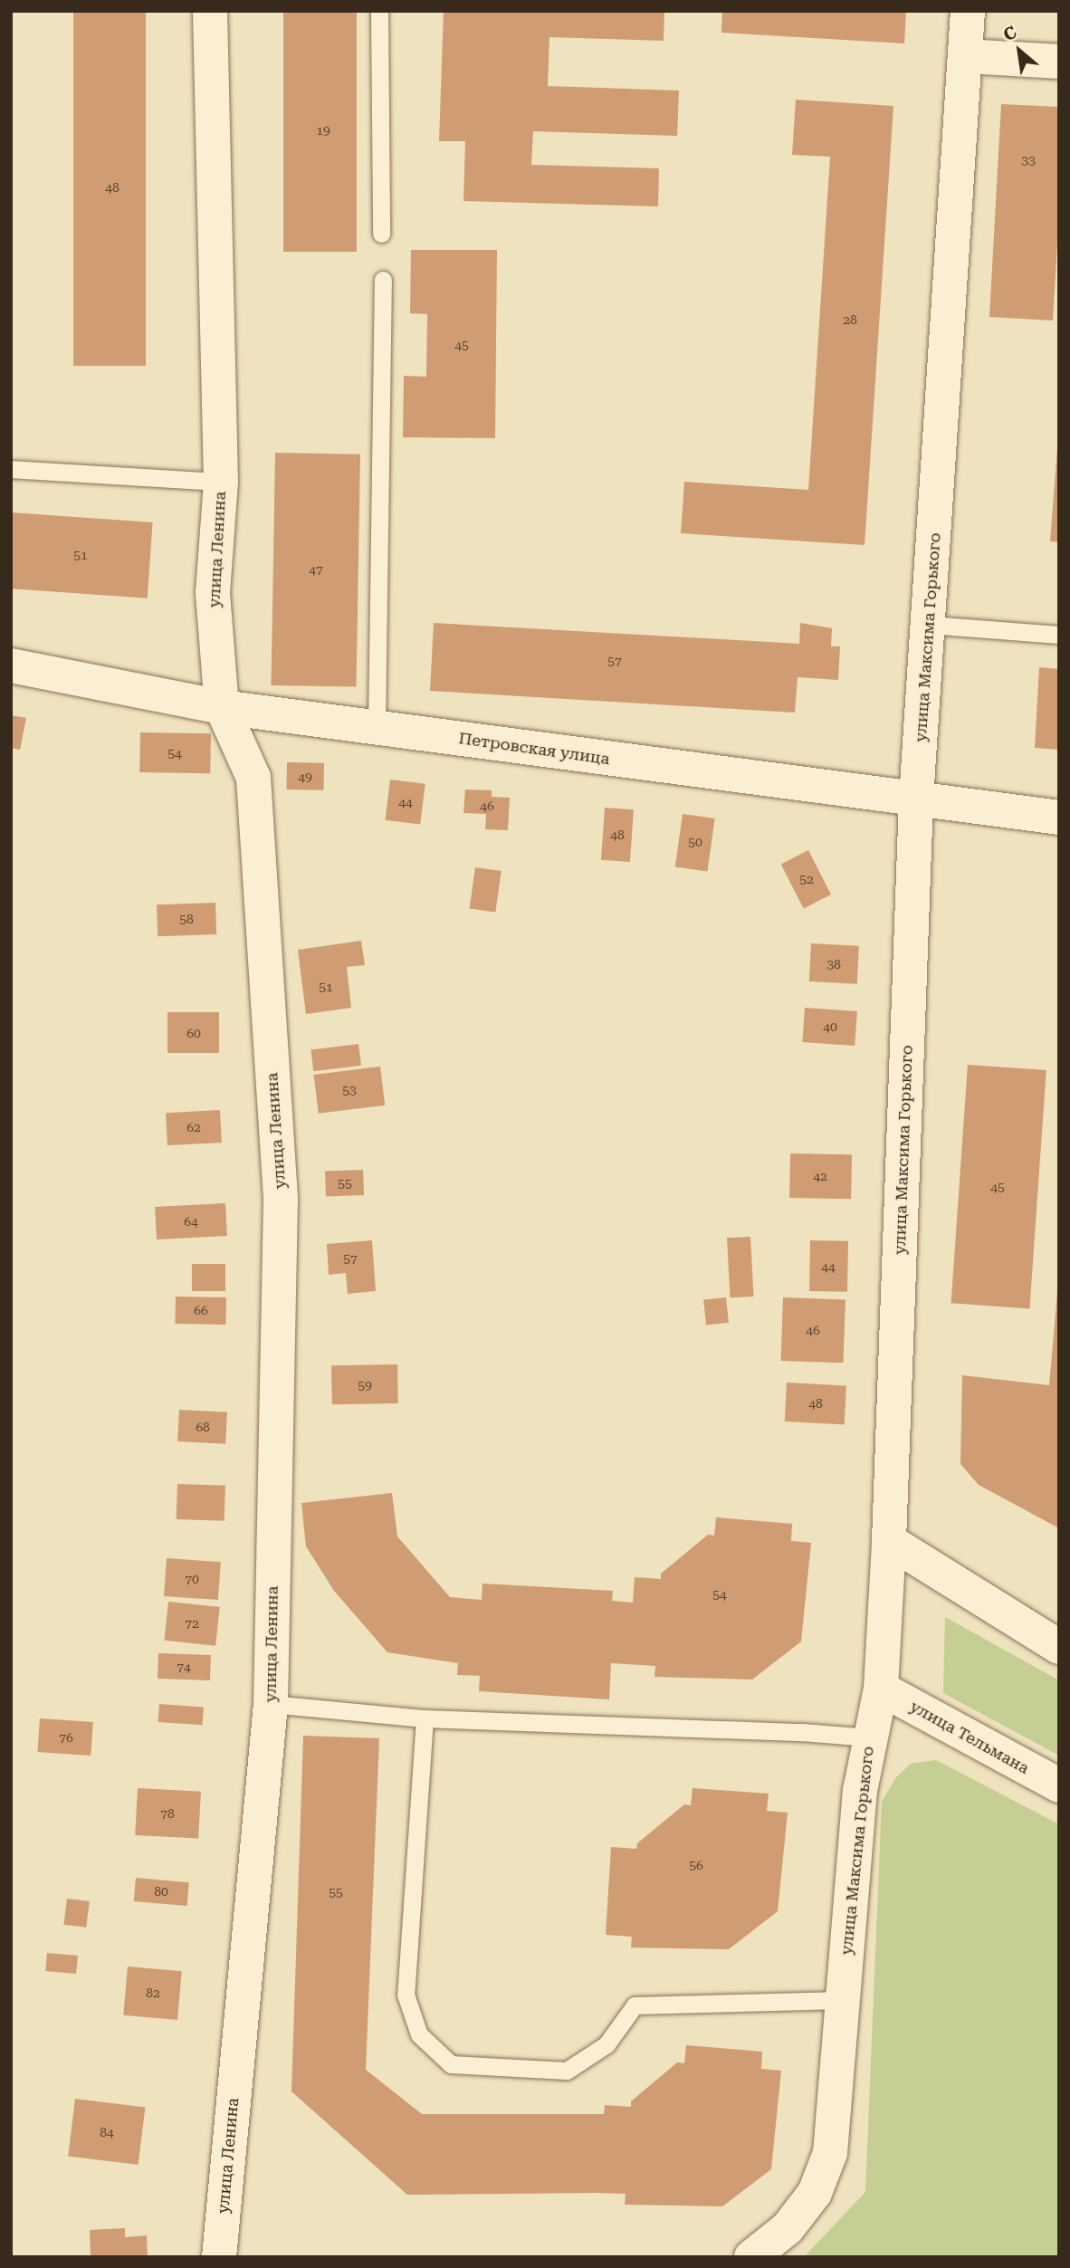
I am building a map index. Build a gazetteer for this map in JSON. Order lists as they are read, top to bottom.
{
  "streets": {
    "main road": [
      "улица Ленина",
      "улица Максима Горького",
      "Петровская улица",
      "улица Тельмана"
    ]
  },
  "crossings": [
    ["улица Ленина", "Петровская улица"],
    ["улица Максима Горького", "Петровская улица"],
    ["улица Максима Горького", "улица Тельмана"]
  ],
  "house_numbers": [
    "19",
    "33",
    "48",
    "28",
    "45",
    "51",
    "47",
    "57",
    "54",
    "49",
    "44",
    "46",
    "48",
    "50",
    "52",
    "58",
    "38",
    "51",
    "40",
    "60",
    "53",
    "62",
    "42",
    "55",
    "45",
    "64",
    "57",
    "44",
    "66",
    "46",
    "59",
    "48",
    "68",
    "70",
    "54",
    "72",
    "74",
    "76",
    "78",
    "56",
    "80",
    "55",
    "82",
    "84"
  ],
  "north": "top left"
}
